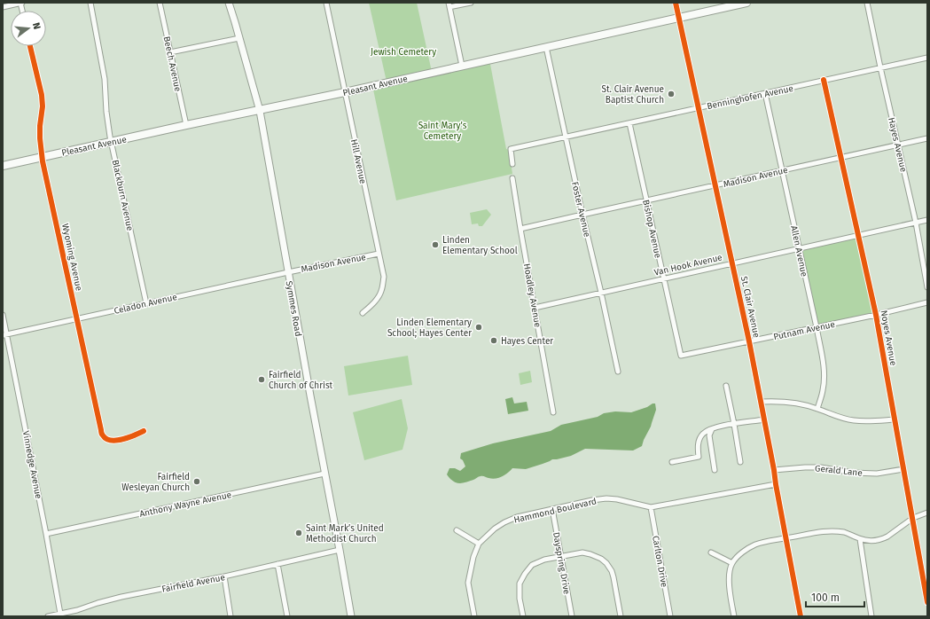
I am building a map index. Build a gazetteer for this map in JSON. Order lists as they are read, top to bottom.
{
  "streets": {
    "main road": ["Pleasant Avenue", "Symmes Road"],
    "street": [
      "Beech Avenue",
      "Benninghofen Avenue",
      "Hayes Avenue",
      "Hill Avenue",
      "Madison Avenue",
      "Blackburn Avenue",
      "Foster Avenue",
      "Bishop Avenue",
      "Allen Avenue",
      "Wyoming Avenue",
      "Van Hook Avenue",
      "Hoadley Avenue",
      "Celadon Avenue",
      "St. Clair Avenue",
      "Putnam Avenue",
      "Noyes Avenue",
      "Vinnedge Avenue",
      "Gerald Lane",
      "Anthony Wayne Avenue",
      "Hammond Boulevard",
      "Carlton Drive",
      "Dayspring Drive",
      "Fairfield Avenue"
    ]
  },
  "crossings": [
    ["Beech Avenue", "Pleasant Avenue"],
    ["Pleasant Avenue", "Hill Avenue"],
    ["Pleasant Avenue", "Blackburn Avenue"],
    ["Pleasant Avenue", "Foster Avenue"],
    ["Pleasant Avenue", "Wyoming Avenue"],
    ["Pleasant Avenue", "St. Clair Avenue"],
    ["Pleasant Avenue", "Symmes Road"],
    ["Benninghofen Avenue", "Hayes Avenue"],
    ["Benninghofen Avenue", "Foster Avenue"],
    ["Benninghofen Avenue", "Bishop Avenue"],
    ["Benninghofen Avenue", "Allen Avenue"],
    ["Benninghofen Avenue", "St. Clair Avenue"],
    ["Benninghofen Avenue", "Noyes Avenue"],
    ["Hayes Avenue", "Madison Avenue"],
    ["Hayes Avenue", "Van Hook Avenue"],
    ["Hill Avenue", "Madison Avenue"],
    ["Madison Avenue", "Foster Avenue"],
    ["Madison Avenue", "Bishop Avenue"],
    ["Madison Avenue", "Allen Avenue"],
    ["Madison Avenue", "Hoadley Avenue"],
    ["Madison Avenue", "Celadon Avenue"],
    ["Madison Avenue", "St. Clair Avenue"],
    ["Madison Avenue", "Symmes Road"],
    ["Madison Avenue", "Noyes Avenue"],
    ["Blackburn Avenue", "Celadon Avenue"],
    ["Foster Avenue", "Van Hook Avenue"],
    ["Bishop Avenue", "Van Hook Avenue"],
    ["Bishop Avenue", "Putnam Avenue"],
    ["Allen Avenue", "Van Hook Avenue"],
    ["Allen Avenue", "Putnam Avenue"],
    ["Wyoming Avenue", "Celadon Avenue"],
    ["Van Hook Avenue", "Hoadley Avenue"],
    ["Van Hook Avenue", "St. Clair Avenue"],
    ["Van Hook Avenue", "Noyes Avenue"],
    ["Celadon Avenue", "Symmes Road"],
    ["Celadon Avenue", "Vinnedge Avenue"],
    ["St. Clair Avenue", "Putnam Avenue"],
    ["St. Clair Avenue", "Gerald Lane"],
    ["St. Clair Avenue", "Hammond Boulevard"],
    ["Symmes Road", "Anthony Wayne Avenue"],
    ["Symmes Road", "Fairfield Avenue"],
    ["Putnam Avenue", "Noyes Avenue"],
    ["Noyes Avenue", "Gerald Lane"],
    ["Vinnedge Avenue", "Anthony Wayne Avenue"],
    ["Vinnedge Avenue", "Fairfield Avenue"],
    ["Hammond Boulevard", "Carlton Drive"],
    ["Hammond Boulevard", "Dayspring Drive"]
  ],
  "parks": ["Jewish Cemetery", "Saint Mary’s Cemetery"],
  "places": [
    "St. Clair Avenue Baptist Church",
    "Linden Elementary School",
    "Linden Elementary School; Hayes Center",
    "Hayes Center",
    "Fairfield Church of Christ",
    "Fairfield Wesleyan Church",
    "Saint Mark’s United Methodist Church"
  ],
  "scale_bar": "100 m",
  "north": "right"
}
